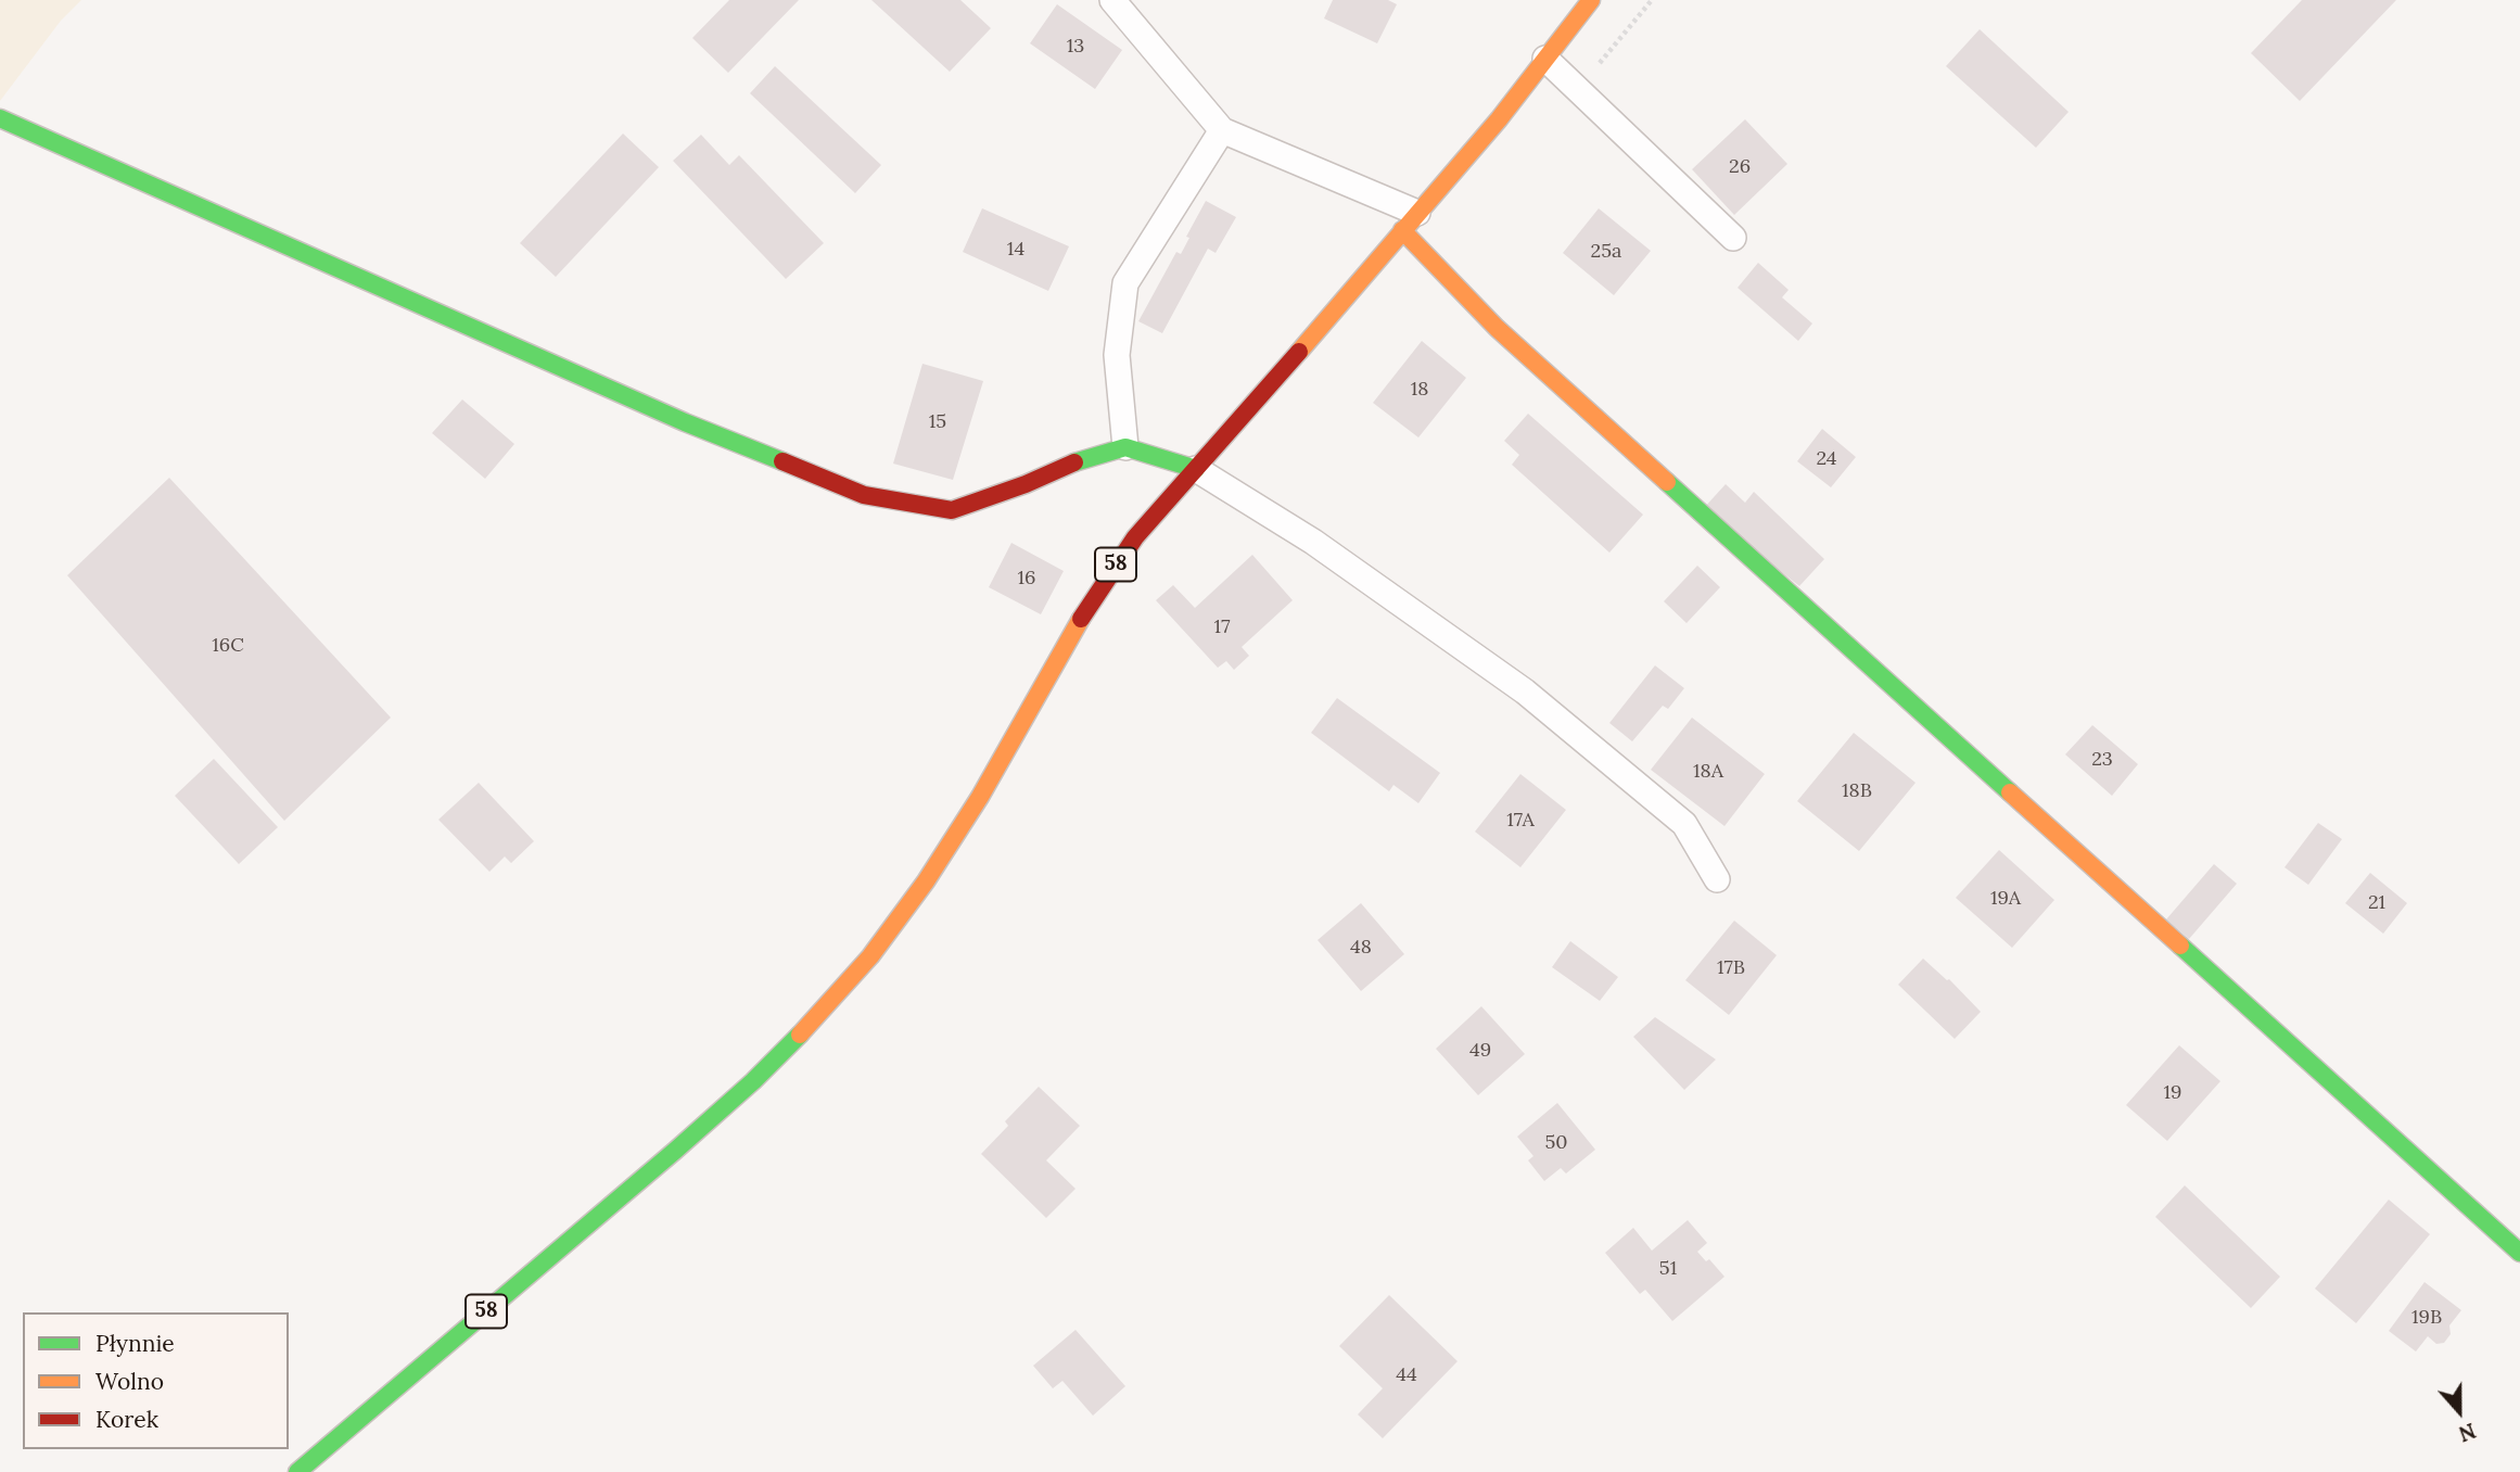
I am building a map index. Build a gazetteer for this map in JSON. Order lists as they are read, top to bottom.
{
  "streets": {
    "street": ["58"]
  },
  "house_numbers": [
    "13",
    "26",
    "14",
    "25a",
    "18",
    "15",
    "24",
    "16",
    "17",
    "16C",
    "23",
    "18A",
    "18B",
    "17A",
    "19A",
    "21",
    "48",
    "17B",
    "49",
    "19",
    "50",
    "51",
    "19B",
    "44"
  ],
  "legend": ["Płynnie", "Wolno", "Korek"],
  "north": "bottom"
}
